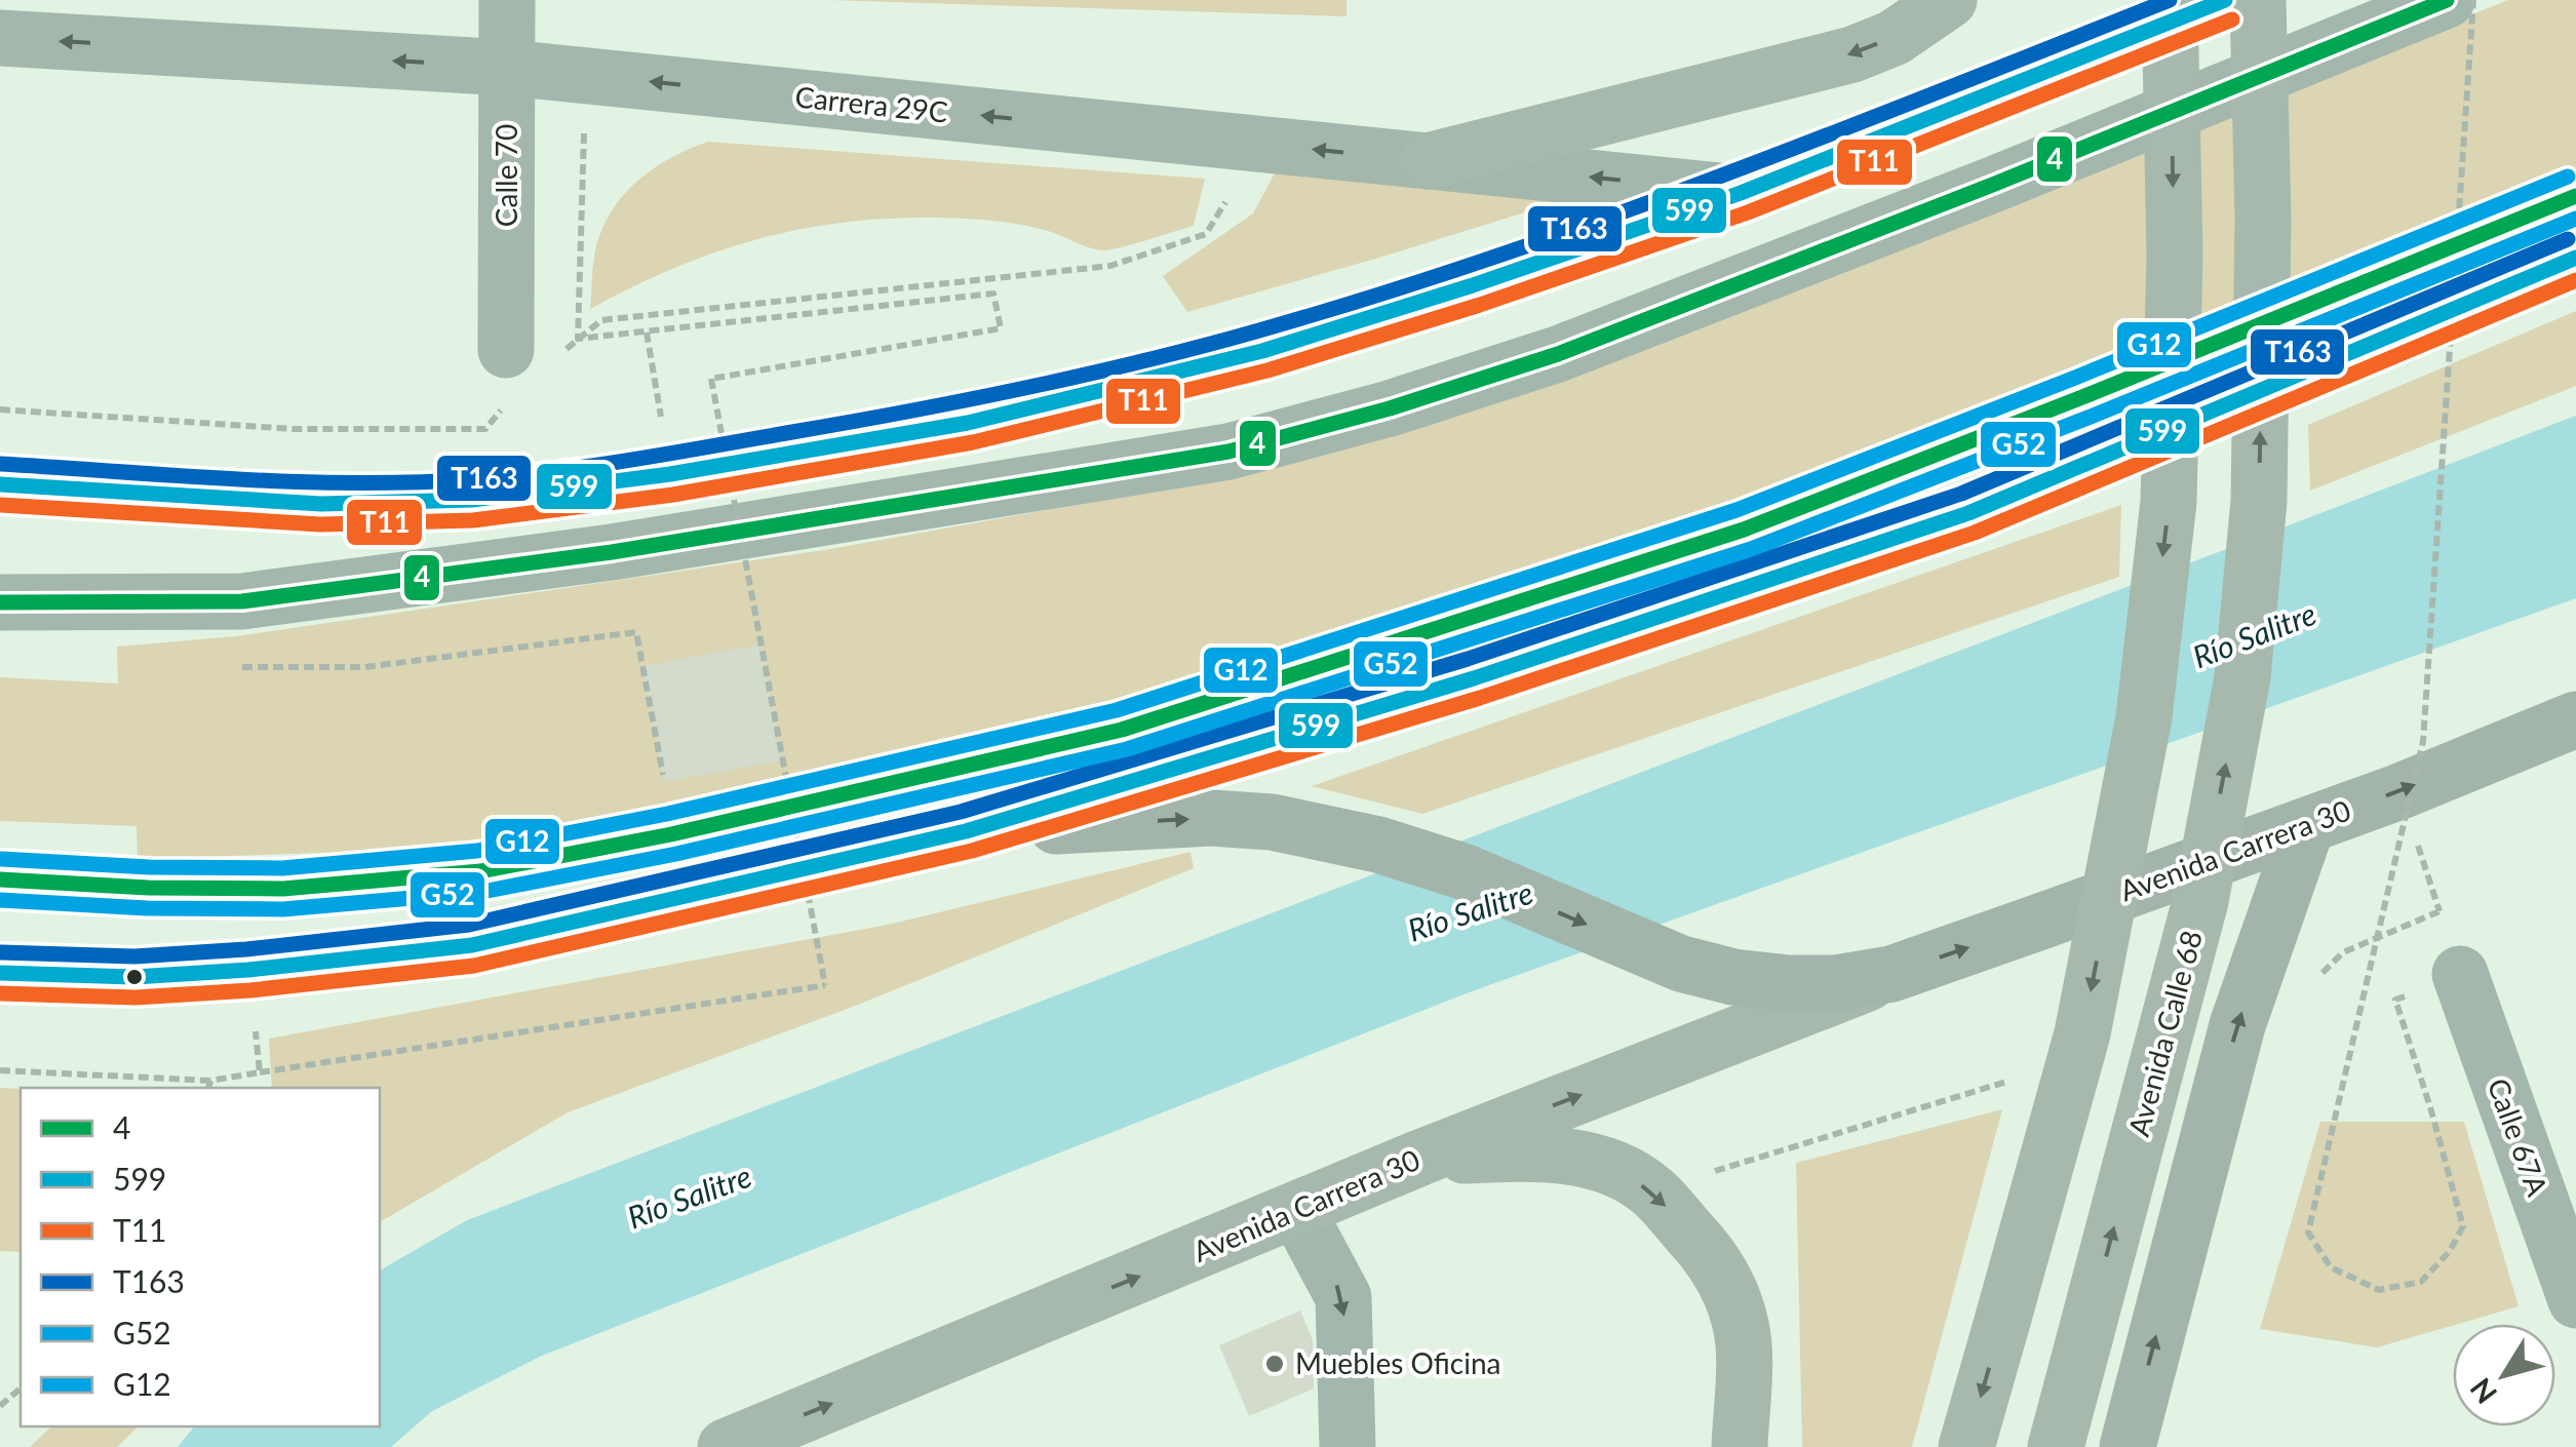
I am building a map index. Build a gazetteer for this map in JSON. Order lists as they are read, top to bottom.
{
  "streets": {
    "highway": ["Avenida Carrera 30"],
    "main road": ["Avenida Calle 68"],
    "street": ["Carrera 29C", "Calle 70", "Calle 67A"]
  },
  "crossings": [
    ["Carrera 29C", "Calle 70"]
  ],
  "water": ["Río Salitre"],
  "places": ["Muebles Oficina"],
  "lines": [
    "transit line 4",
    "transit line 599",
    "transit line T163",
    "transit line T11",
    "transit line G12",
    "transit line G52"
  ],
  "legend": [
    "4",
    "599",
    "T11",
    "T163",
    "G52",
    "G12"
  ],
  "north": "bottom left"
}
